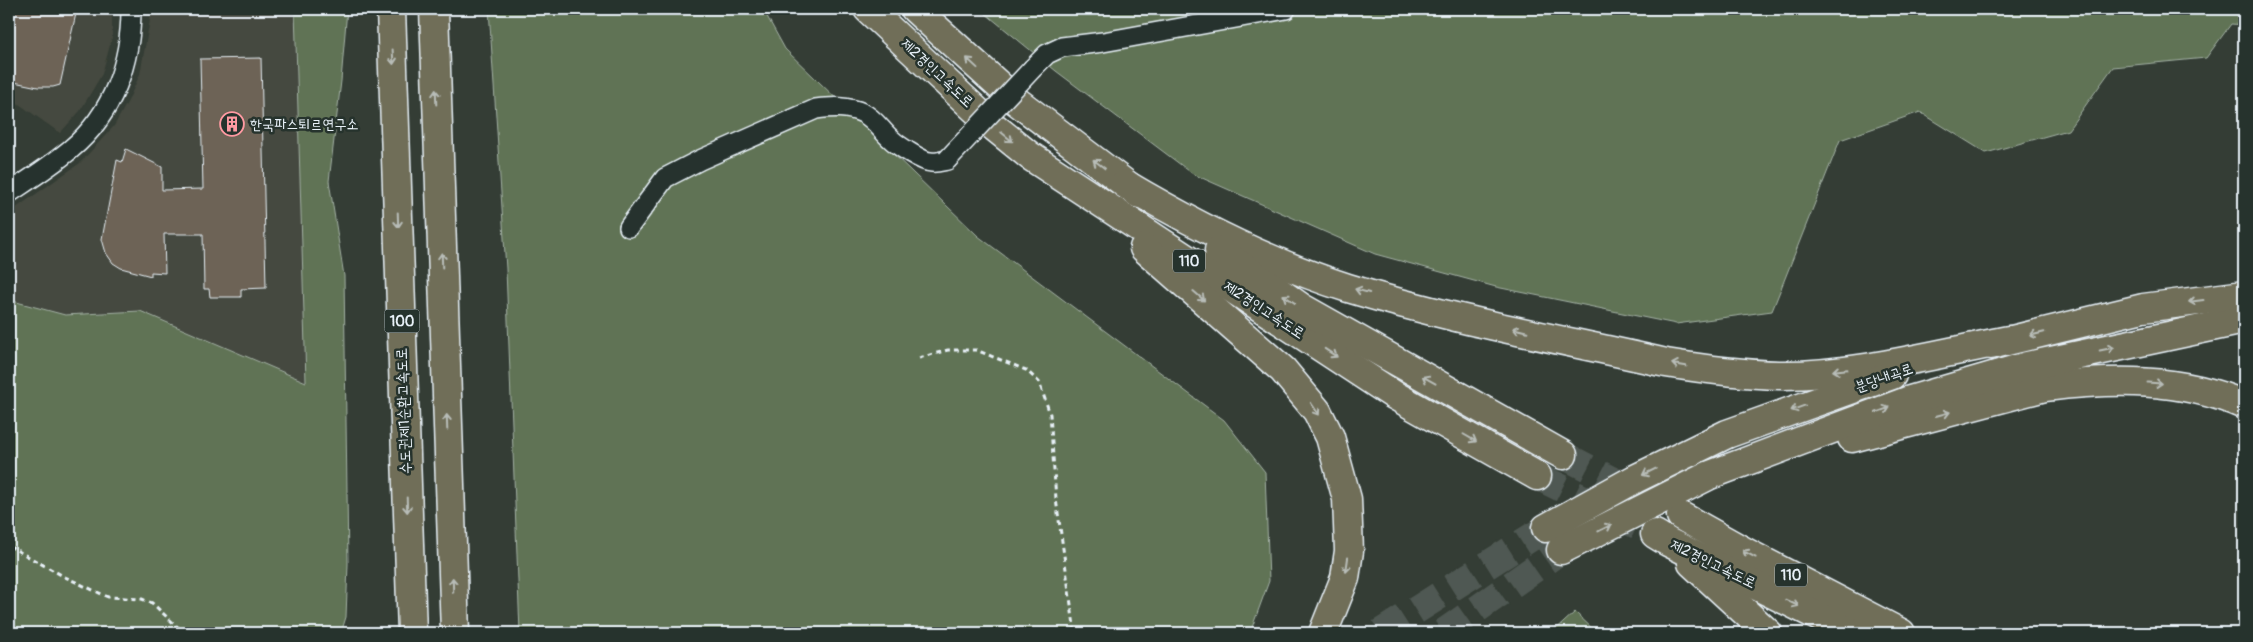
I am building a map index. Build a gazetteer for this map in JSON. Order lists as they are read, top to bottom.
{
  "streets": {
    "highway": [
      "제2경인고속도로",
      "110",
      "100",
      "분당내곡로",
      "수도권제1순환고속도로"
    ]
  },
  "places": {
    "building": ["한국파스퇴르연구소"]
  }
}
